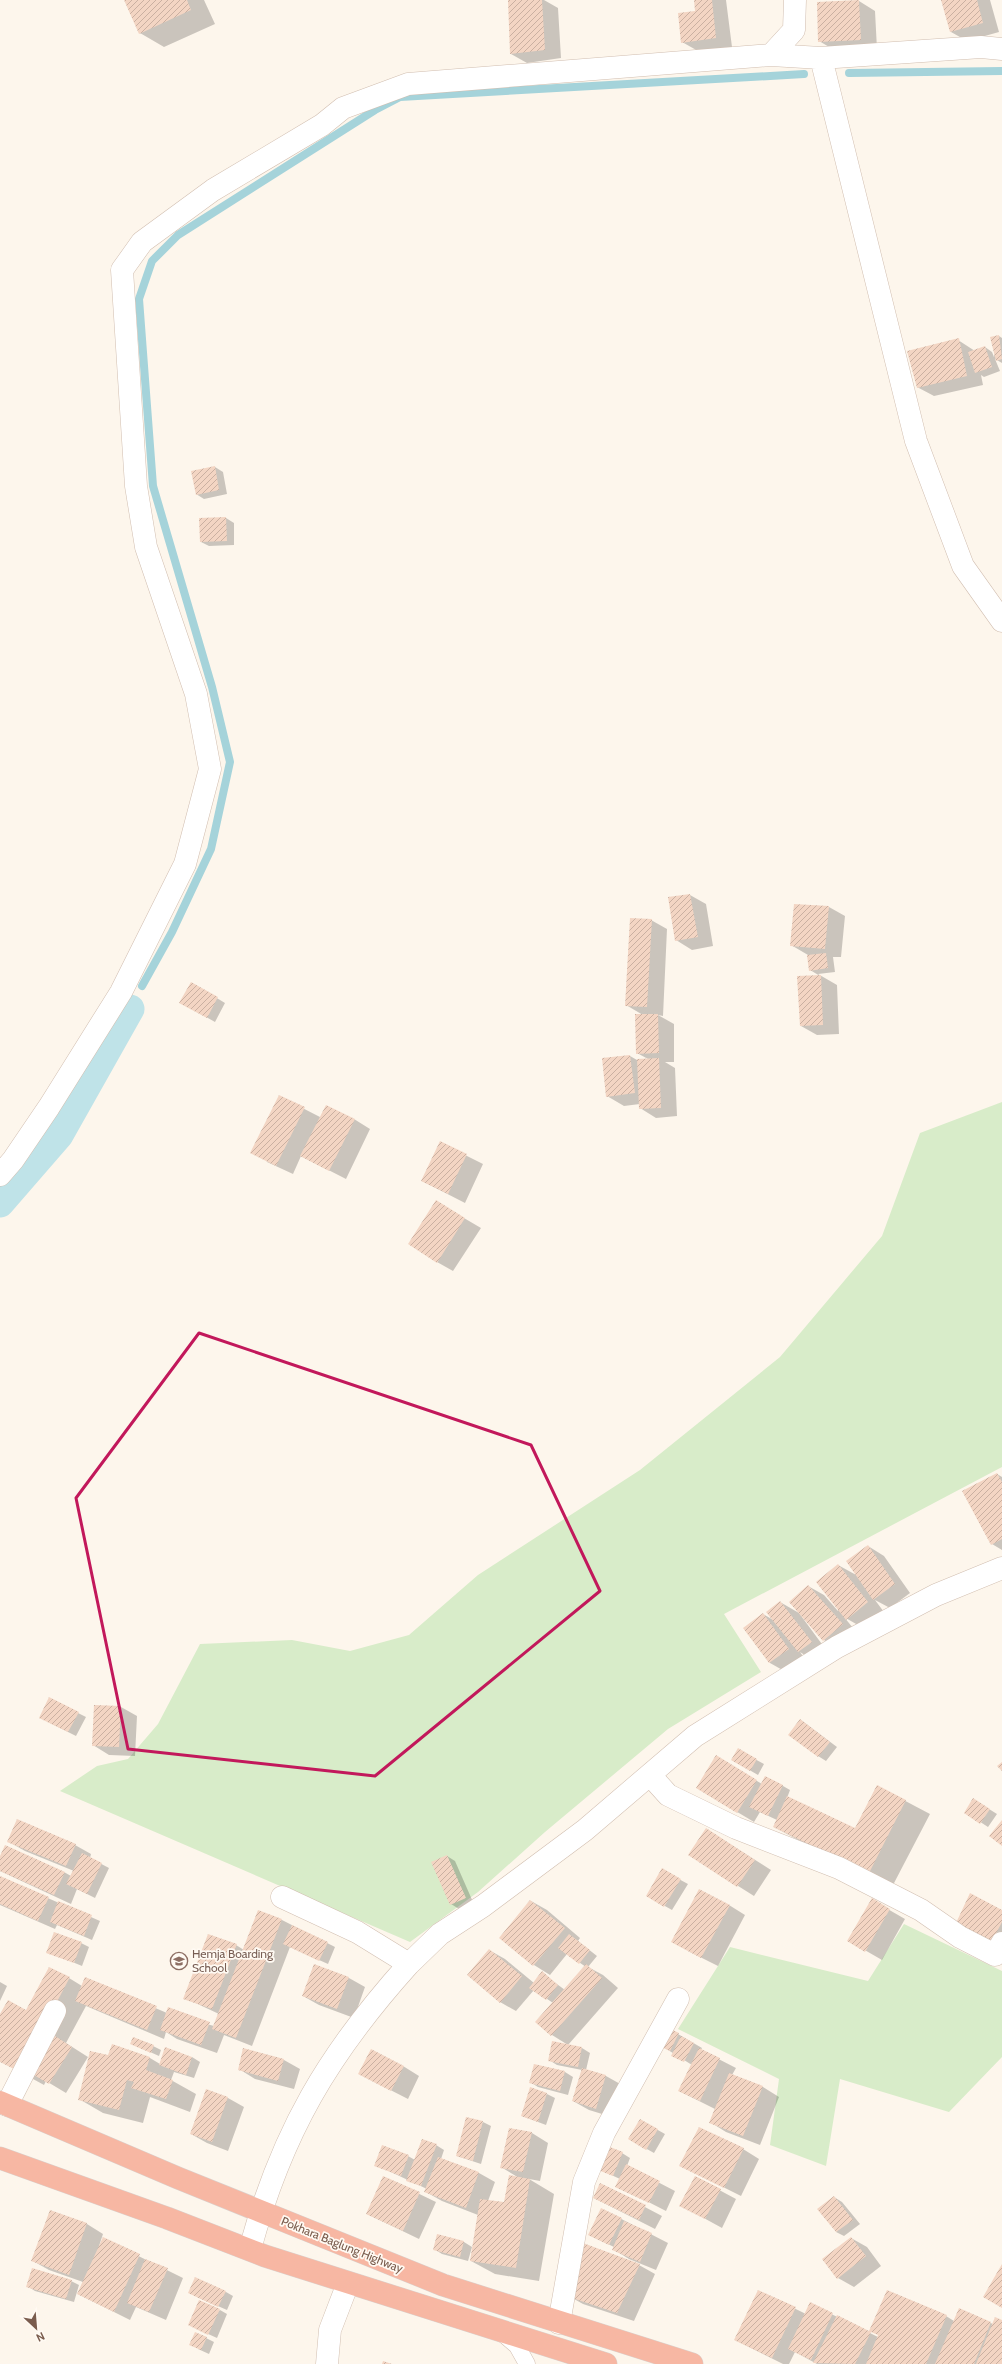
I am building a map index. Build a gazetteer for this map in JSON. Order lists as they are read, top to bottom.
{
  "streets": {
    "highway": ["Pokhara Baglung Highway"]
  },
  "places": {
    "school or university": ["Hemja Boarding School"]
  },
  "north": "bottom right"
}
